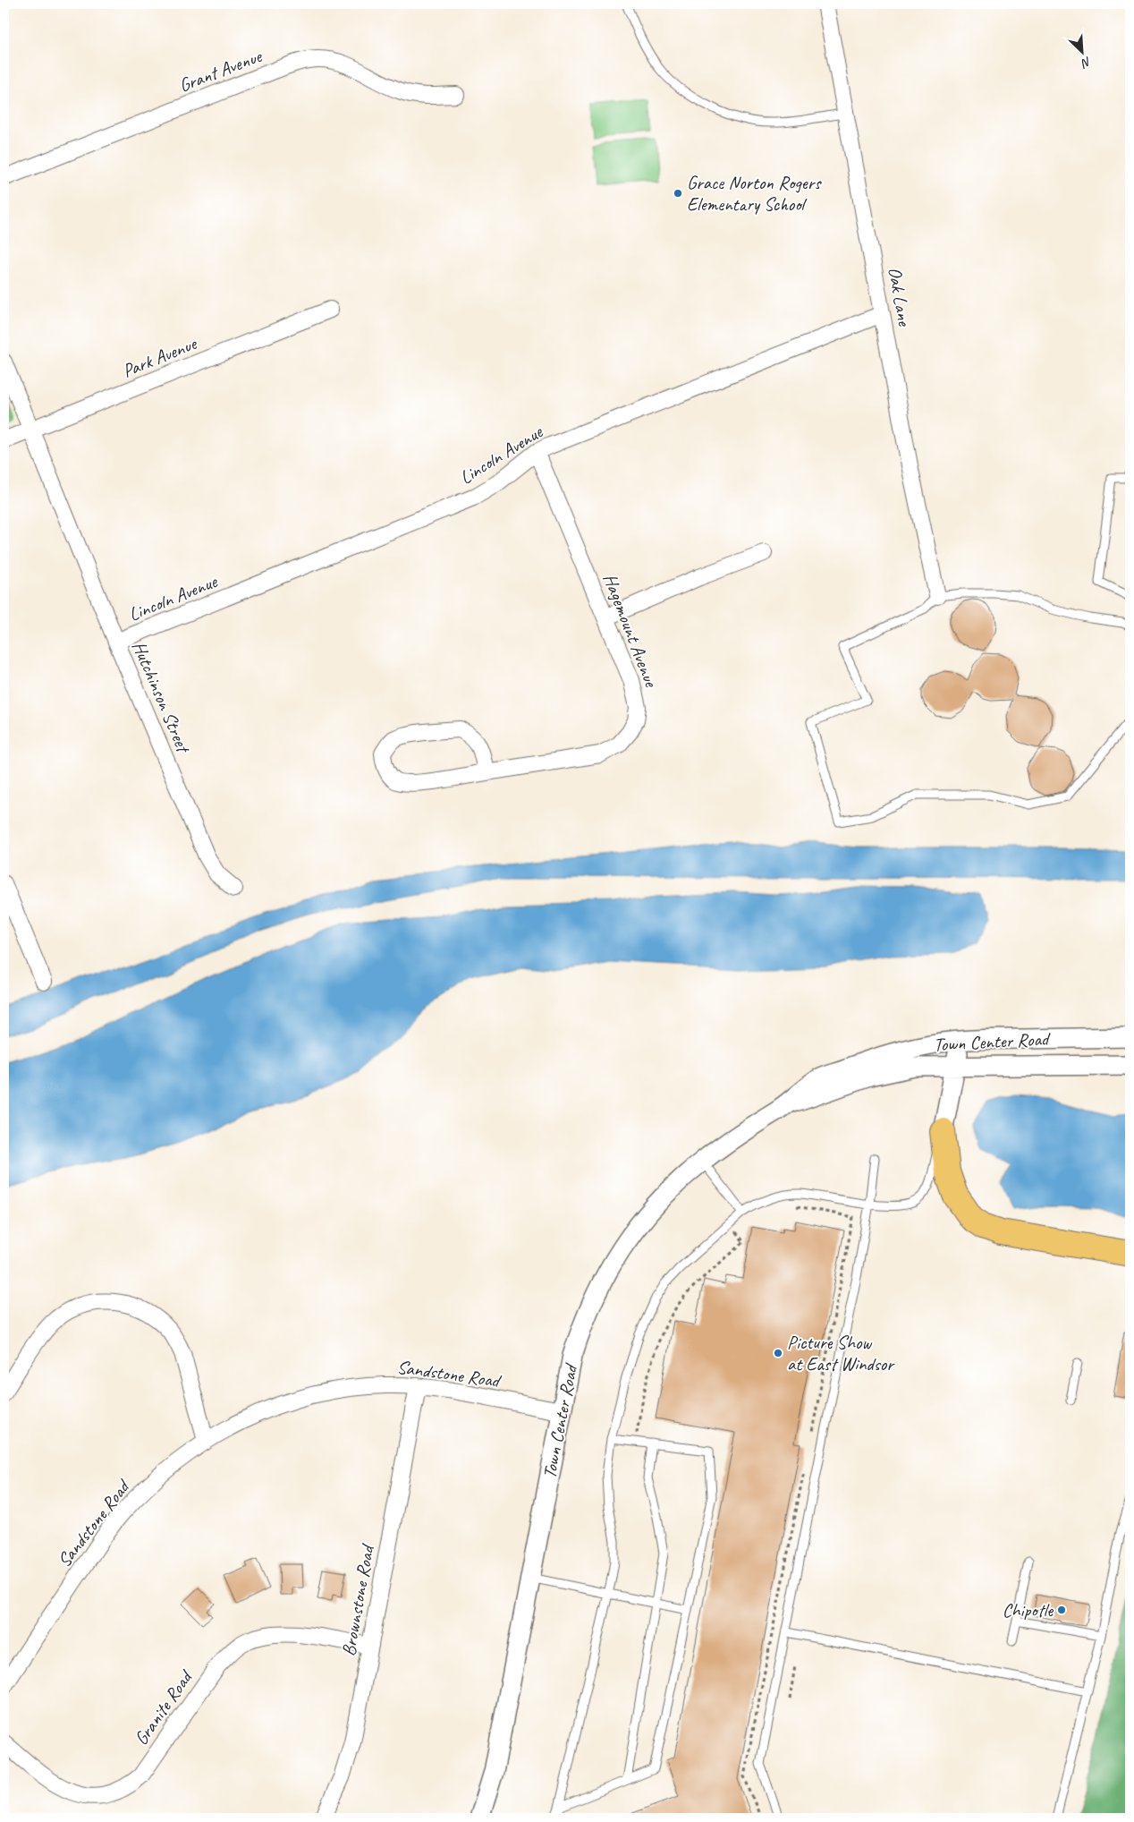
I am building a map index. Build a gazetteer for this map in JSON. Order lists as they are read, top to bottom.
{
  "streets": {
    "street": [
      "Grant Avenue",
      "Oak Lane",
      "Park Avenue",
      "Lincoln Avenue",
      "Hagemount Avenue",
      "Hutchinson Street",
      "Town Center Road",
      "Sandstone Road",
      "Brownstone Road",
      "Granite Road"
    ]
  },
  "crossings": [
    ["Oak Lane", "Lincoln Avenue"],
    ["Park Avenue", "Hutchinson Street"],
    ["Lincoln Avenue", "Hagemount Avenue"],
    ["Lincoln Avenue", "Hutchinson Street"],
    ["Town Center Road", "Sandstone Road"],
    ["Sandstone Road", "Brownstone Road"],
    ["Brownstone Road", "Granite Road"]
  ],
  "places": ["Grace Norton Rogers Elementary School", "Picture Show at East Windsor", "Chipotle"],
  "north": "bottom right"
}
